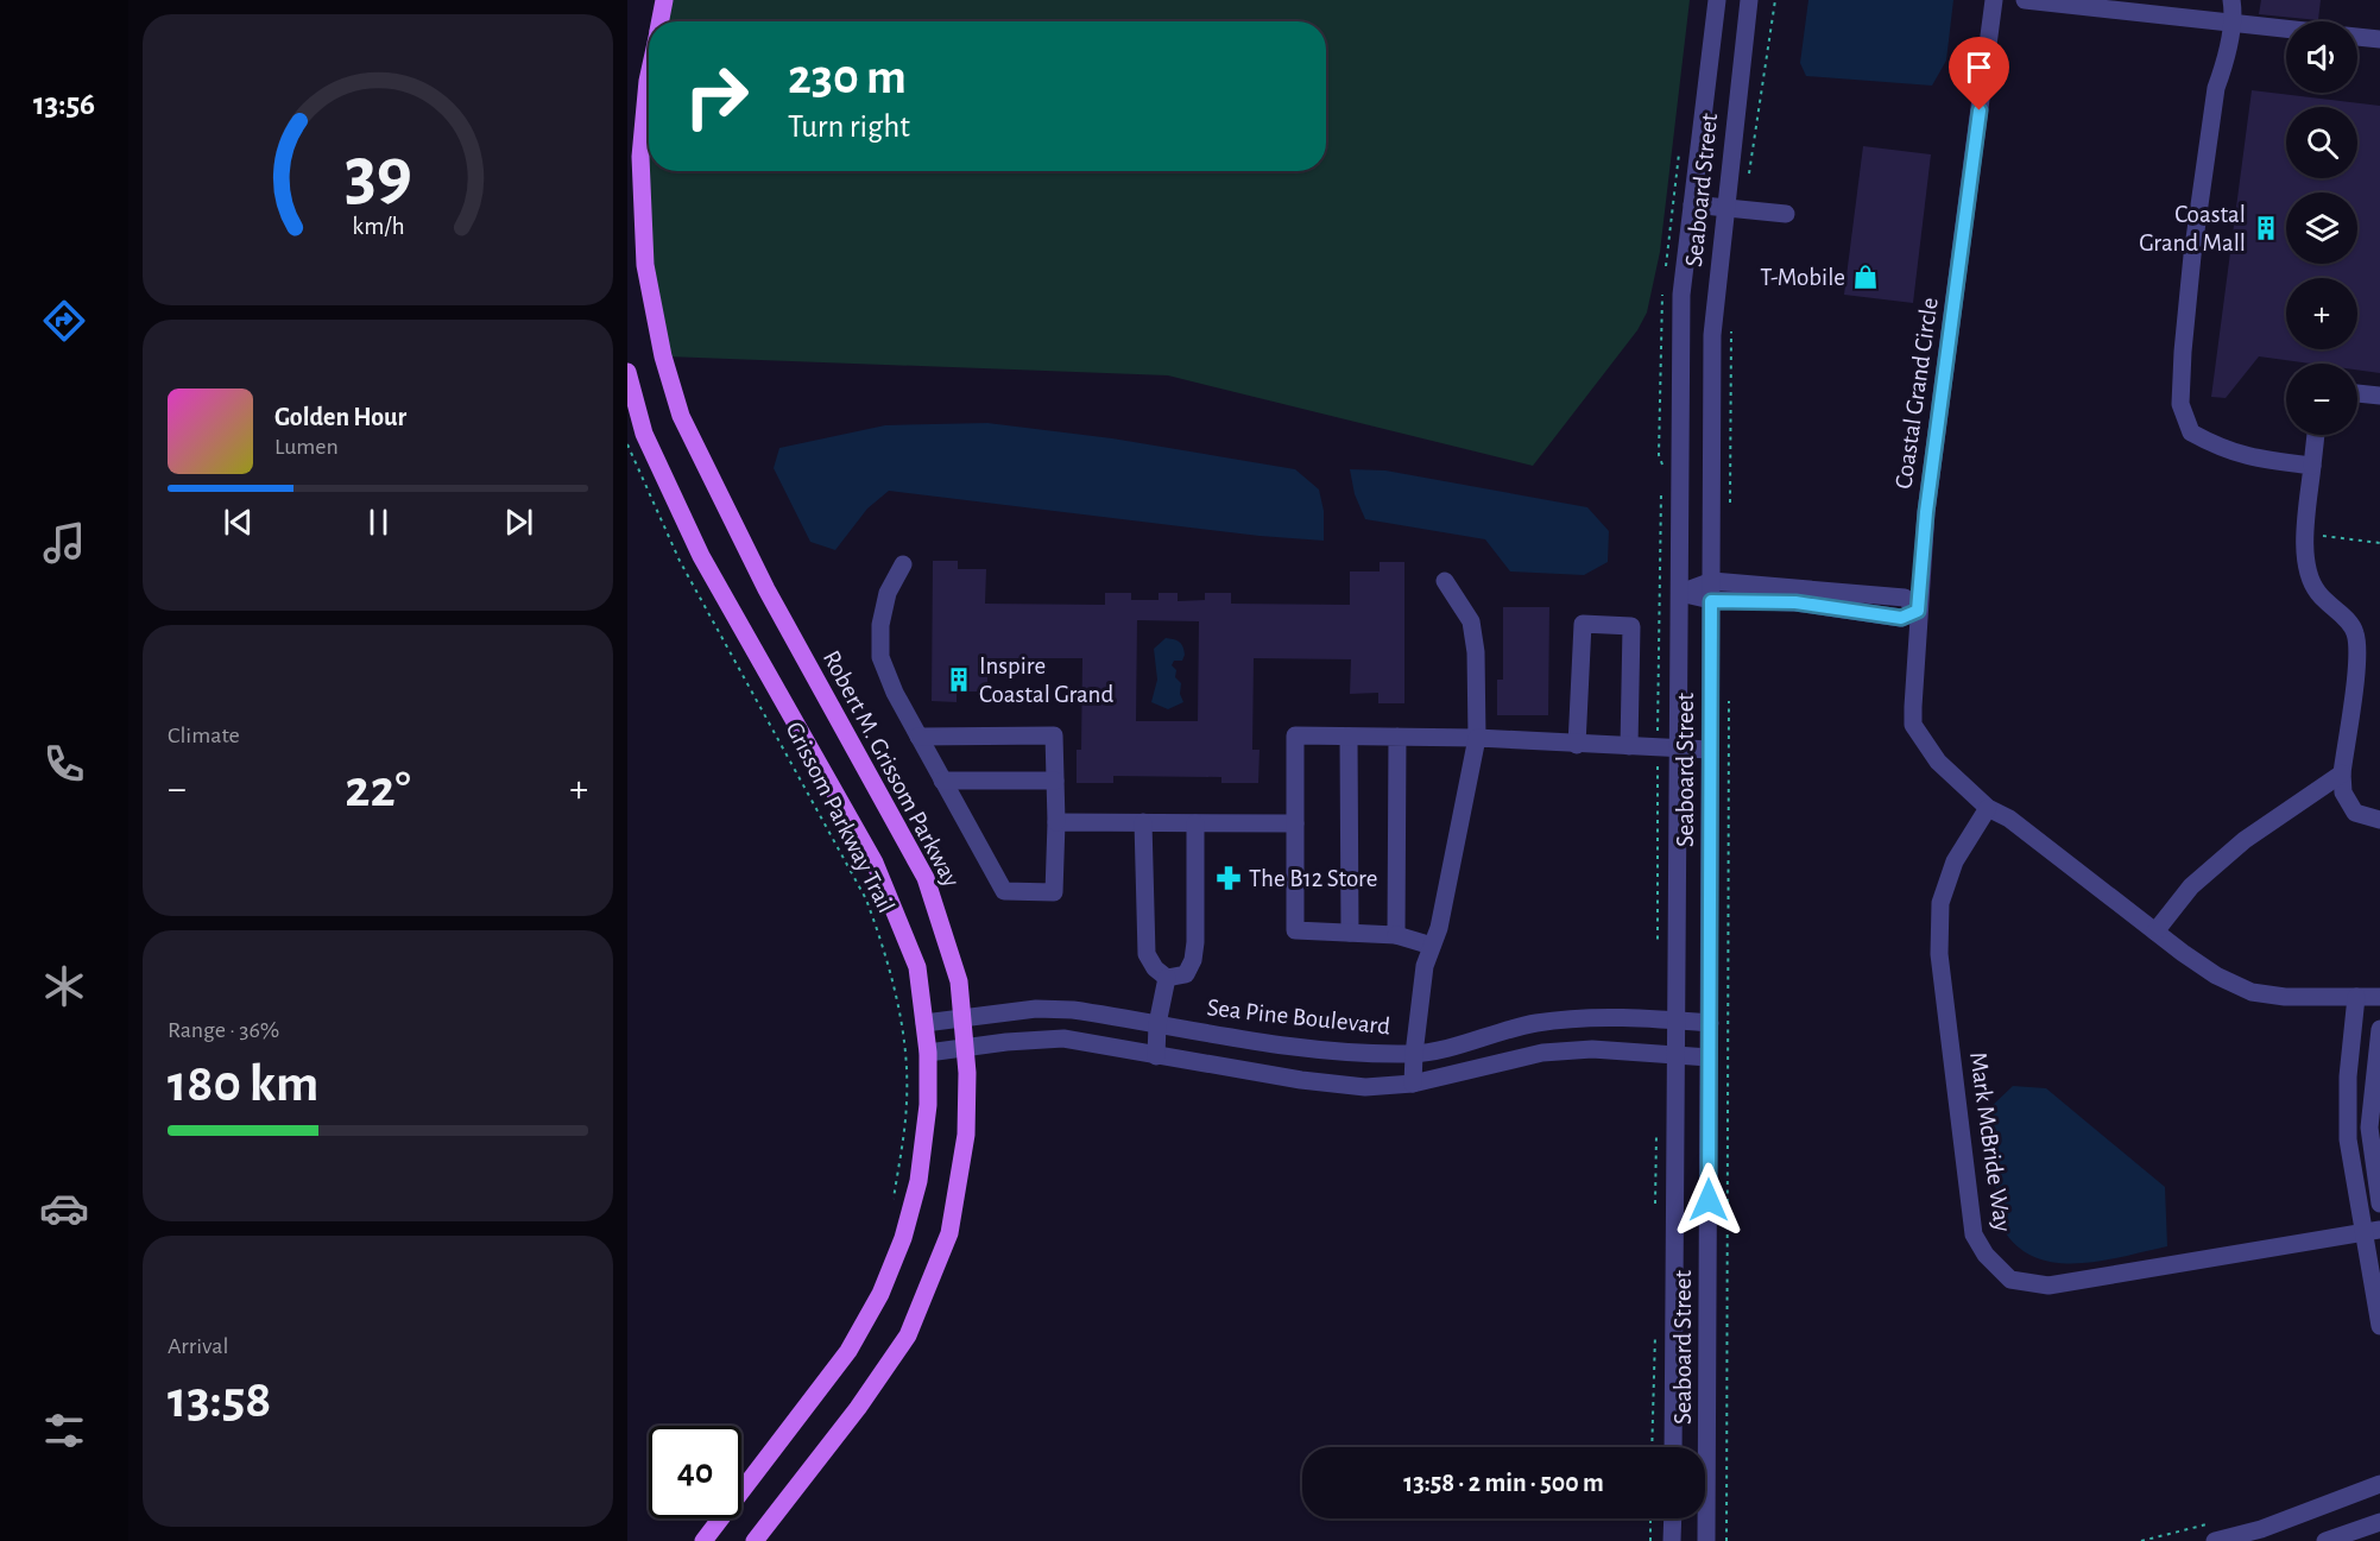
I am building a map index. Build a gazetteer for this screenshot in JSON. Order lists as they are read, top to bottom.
{
  "streets": {
    "main road": ["Robert M. Grissom Parkway"],
    "street": [
      "Seaboard Street",
      "Coastal Grand Circle",
      "Sea Pine Boulevard",
      "Mark McBride Way"
    ],
    "path": ["Grissom Parkway Trail"]
  },
  "crossings": [
    ["Seaboard Street", "Sea Pine Boulevard"],
    ["Coastal Grand Circle", "Mark McBride Way"],
    ["Robert M. Grissom Parkway", "Sea Pine Boulevard"]
  ],
  "places": {
    "building": ["Coastal Grand Mall", "Inspire Coastal Grand"],
    "shop": ["T-Mobile"],
    "pharmacy": ["The B12 Store"]
  },
  "page": {
    "tabs": "13:56",
    "map_buttons": ["+", "−"],
    "turn": ["230 m", "Turn right"],
    "song": ["Golden Hour", "Lumen"],
    "tile": [
      "Climate",
      ["Range · 36%", "180 km"],
      ["Arrival", "13:58"]
    ],
    "heat": ["−", "22°", "+"],
    "limit": "40",
    "trip": "13:58 · 2 min · 500 m",
    "gauge": ["39", "km/h"]
  }
}
